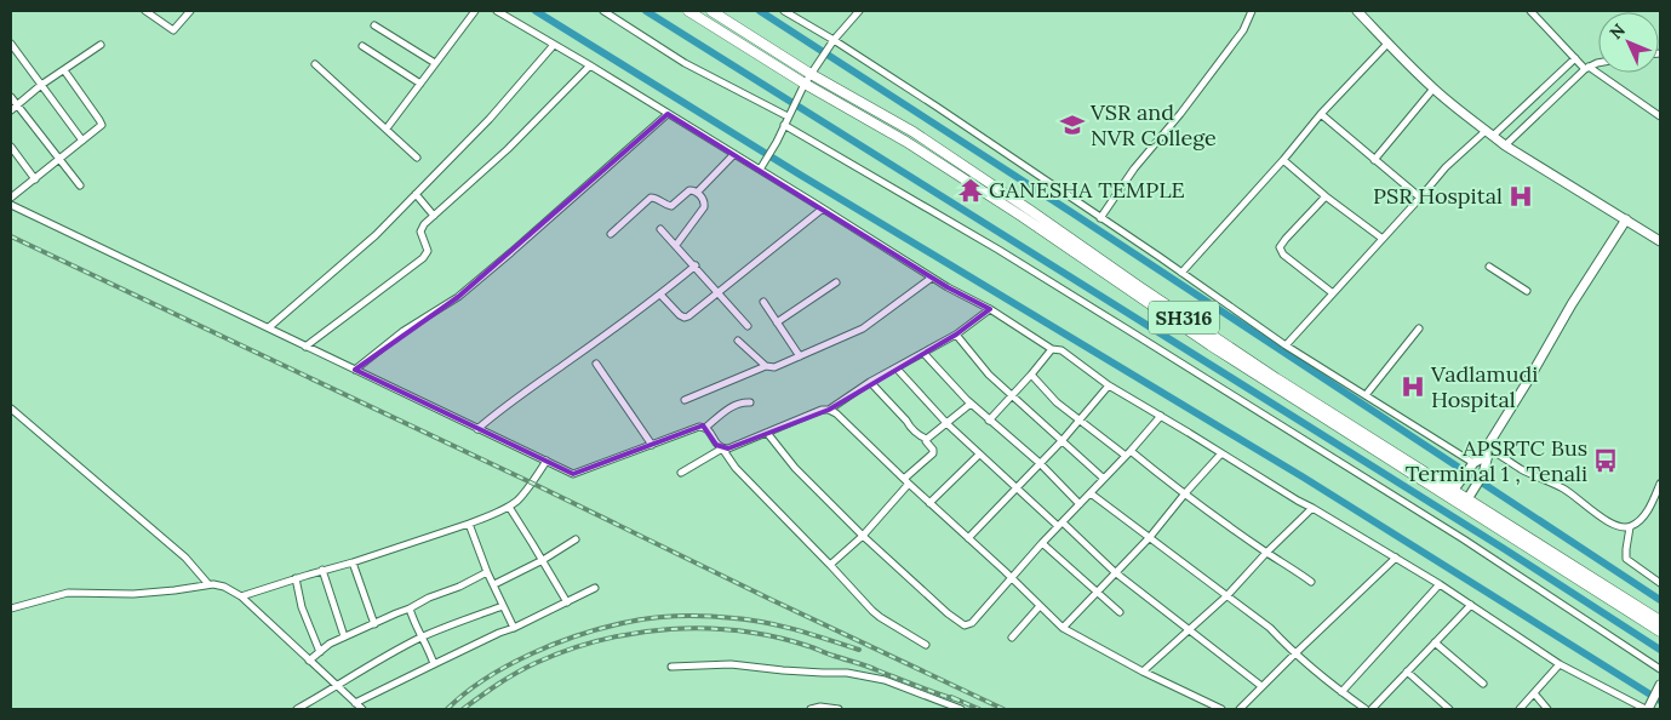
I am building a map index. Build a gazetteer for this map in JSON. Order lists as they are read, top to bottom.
{
  "streets": {
    "main road": ["SH316"]
  },
  "places": {
    "school or university": ["VSR and NVR College"],
    "temple": ["GANESHA TEMPLE"],
    "hospital": ["PSR Hospital", "Vadlamudi Hospital"],
    "bus stop": ["APSRTC Bus Terminal 1 , Tenali"]
  },
  "north": "top left"
}
